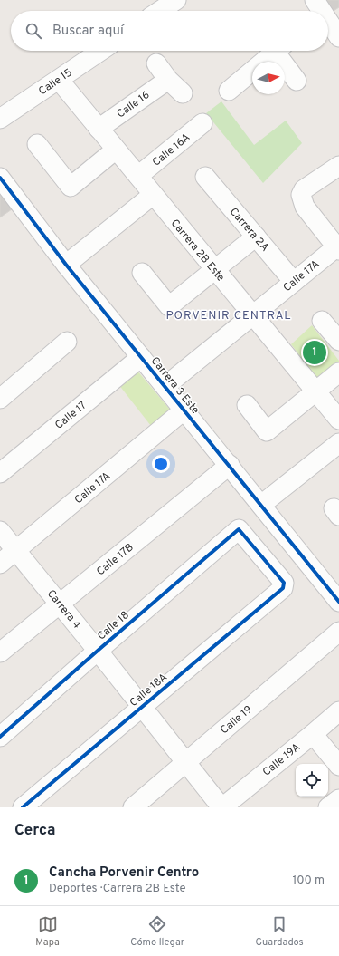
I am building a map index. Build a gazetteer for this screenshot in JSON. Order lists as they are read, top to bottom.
{
  "streets": {
    "street": [
      "Calle 15",
      "Calle 16",
      "Calle 16A",
      "Carrera 2A",
      "Carrera 2B Este",
      "Calle 17A",
      "Carrera 3 Este",
      "Calle 17",
      "Calle 17B",
      "Carrera 4",
      "Calle 18",
      "Calle 18A",
      "Calle 19",
      "Calle 19A"
    ]
  },
  "crossings": [
    ["Calle 15", "Carrera 2B Este"],
    ["Calle 16", "Carrera 2B Este"],
    ["Calle 16A", "Carrera 2B Este"],
    ["Carrera 2A", "Calle 17A"],
    ["Carrera 2B Este", "Calle 17A"],
    ["Calle 17A", "Carrera 3 Este"],
    ["Calle 17A", "Carrera 4"],
    ["Carrera 3 Este", "Calle 17"],
    ["Carrera 3 Este", "Calle 17B"],
    ["Calle 17B", "Carrera 4"],
    ["Carrera 4", "Calle 18"],
    ["Carrera 4", "Calle 18A"],
    ["Carrera 4", "Calle 19"],
    ["Carrera 4", "Calle 19A"],
    ["Calle 18", "Calle 18A"]
  ],
  "districts": ["PORVENIR CENTRAL"],
  "north": "right",
  "page": {
    "search": "Buscar aquí",
    "pins": "1",
    "heading": "Cerca",
    "list": [
      {
        "mark": "1",
        "name": "Cancha Porvenir Centro",
        "note": "Deportes · Carrera 2B Este",
        "value": "100 m"
      }
    ],
    "nav": ["Mapa", "Cómo llegar", "Guardados"]
  }
}
